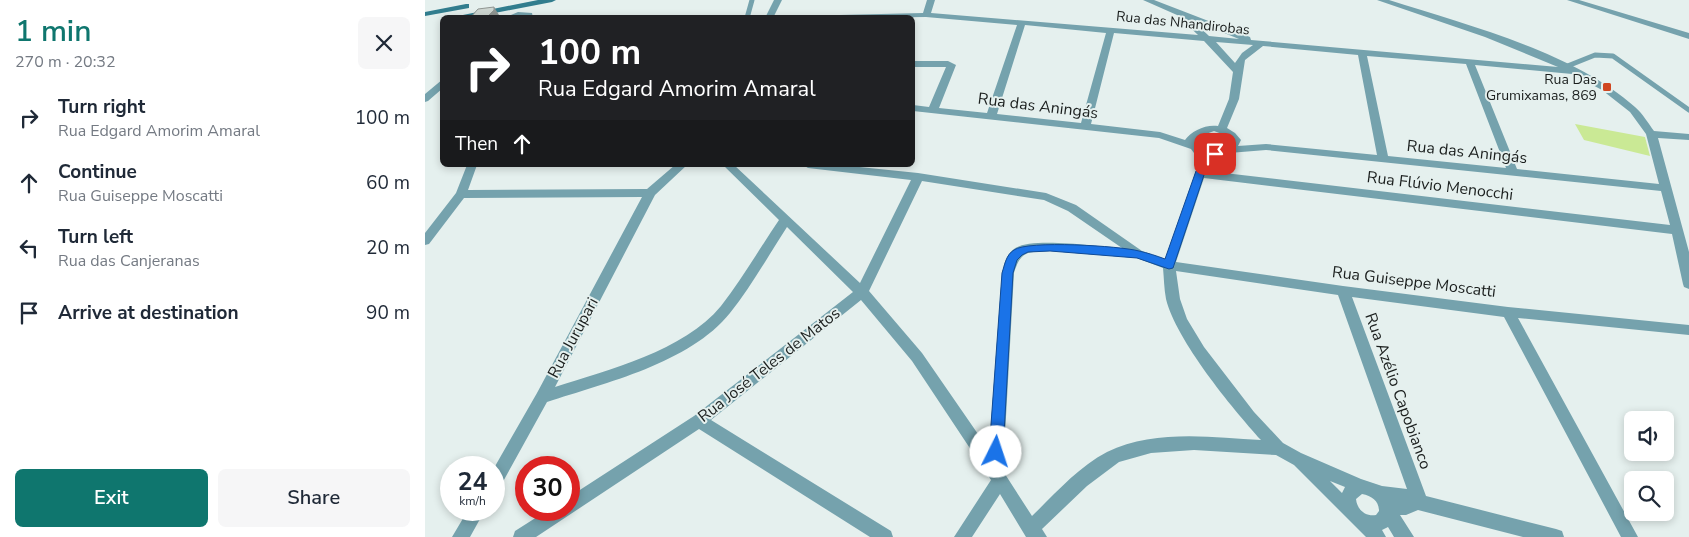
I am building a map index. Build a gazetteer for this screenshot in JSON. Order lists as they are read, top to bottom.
{
  "streets": {
    "street": [
      "Rua das Nhandirobas",
      "Rua das Aningás",
      "Rua Flúvio Menocchi",
      "Rua Guiseppe Moscatti",
      "Rua Jurupari",
      "Rua José Teles de Matos",
      "Rua Azélio Capobianco"
    ]
  },
  "crossings": [
    ["Rua Guiseppe Moscatti", "Rua Azélio Capobianco"]
  ],
  "places": {
    "transit": ["Rua Das Grumixamas, 869"]
  },
  "page": {
    "heading": ["1 min", "270 m · 20:32"],
    "turn": ["100 m", "Rua Edgard Amorim Amaral"],
    "list": [
      {
        "name": "Turn right",
        "note": "Rua Edgard Amorim Amaral",
        "value": "100 m"
      },
      {
        "name": "Continue",
        "note": "Rua Guiseppe Moscatti",
        "value": "60 m"
      },
      {
        "name": "Turn left",
        "note": "Rua das Canjeranas",
        "value": "20 m"
      },
      {
        "name": "Arrive at destination",
        "value": "90 m"
      }
    ],
    "then": "Then",
    "speed": "24 km/h",
    "limit": "30",
    "buttons": ["Exit", "Share"]
  }
}
